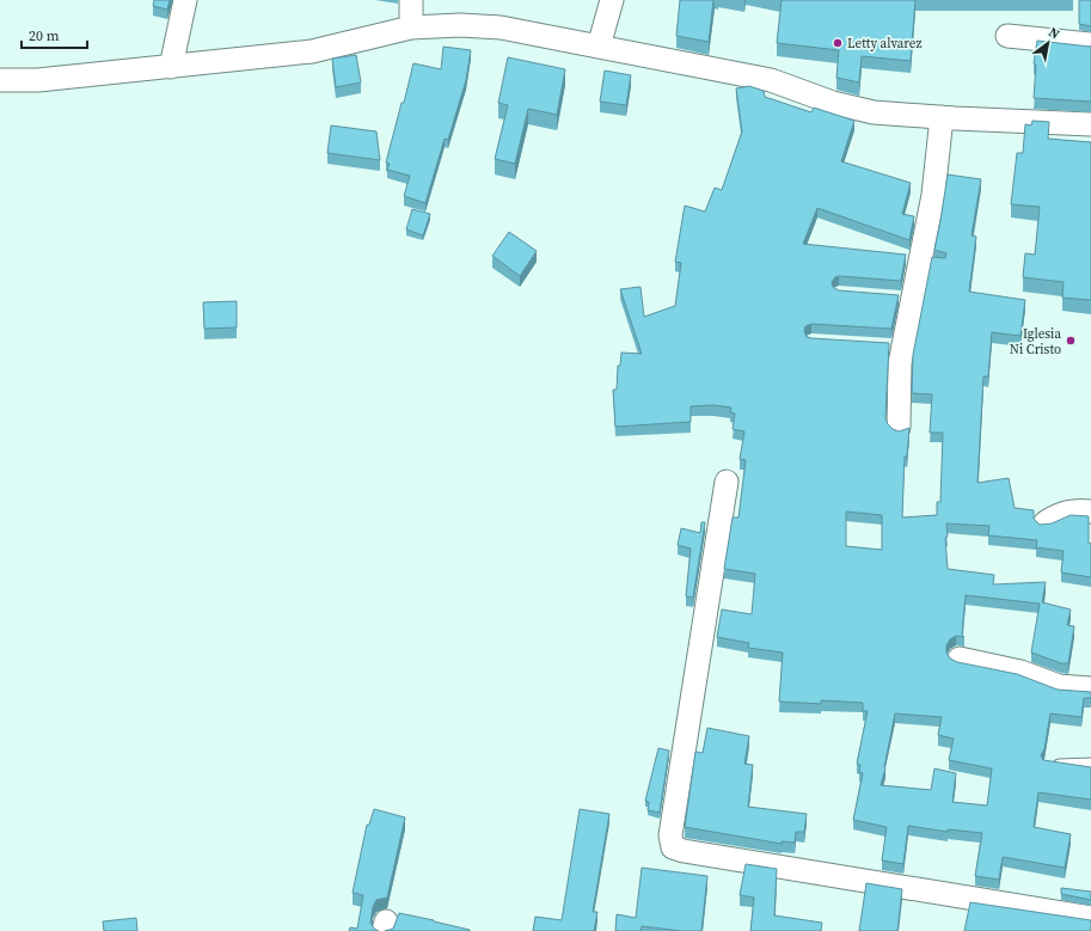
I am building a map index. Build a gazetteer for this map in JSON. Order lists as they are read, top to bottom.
{
  "places": ["Letty alvarez", "Iglesia Ni Cristo"],
  "scale_bar": "20 m",
  "north": "top right"
}
